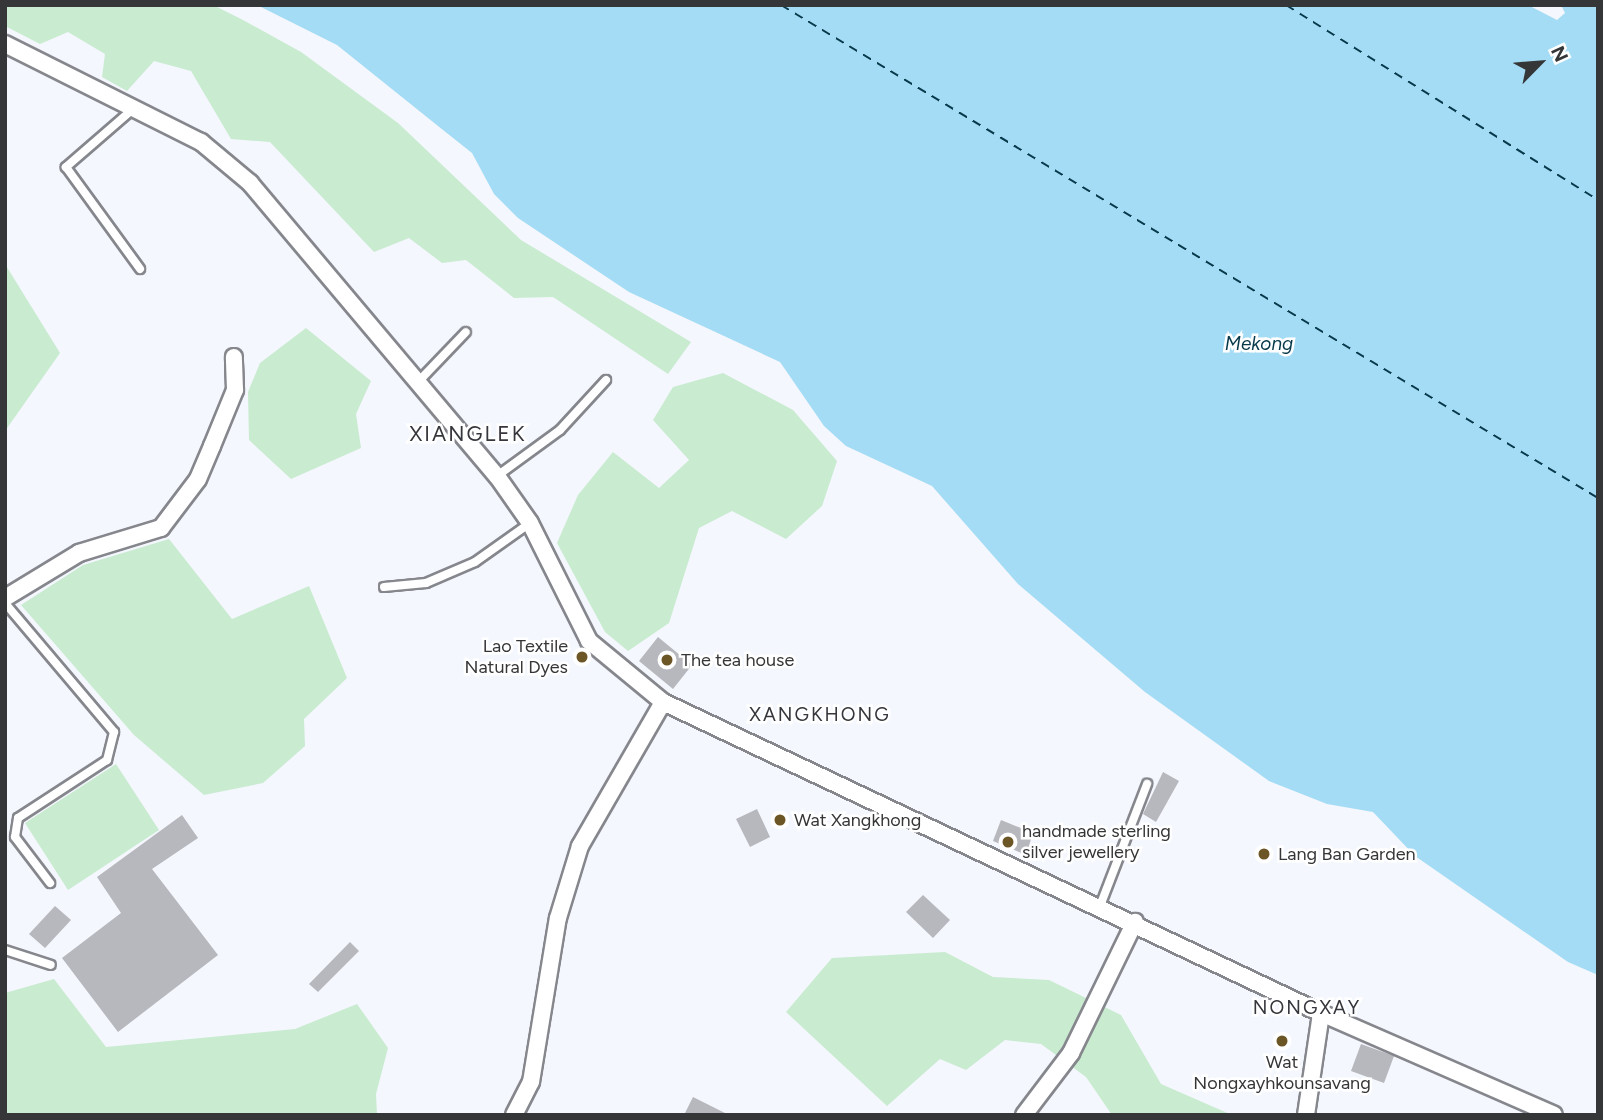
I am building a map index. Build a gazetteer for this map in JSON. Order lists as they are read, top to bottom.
{
  "districts": ["XIANGLEK", "XANGKHONG", "NONGXAY"],
  "water": ["Mekong"],
  "places": [
    "Lao Textile Natural Dyes",
    "The tea house",
    "Wat Xangkhong",
    "handmade sterling silver jewellery",
    "Lang Ban Garden",
    "Wat Nongxayhkounsavang"
  ],
  "north": "top right"
}
